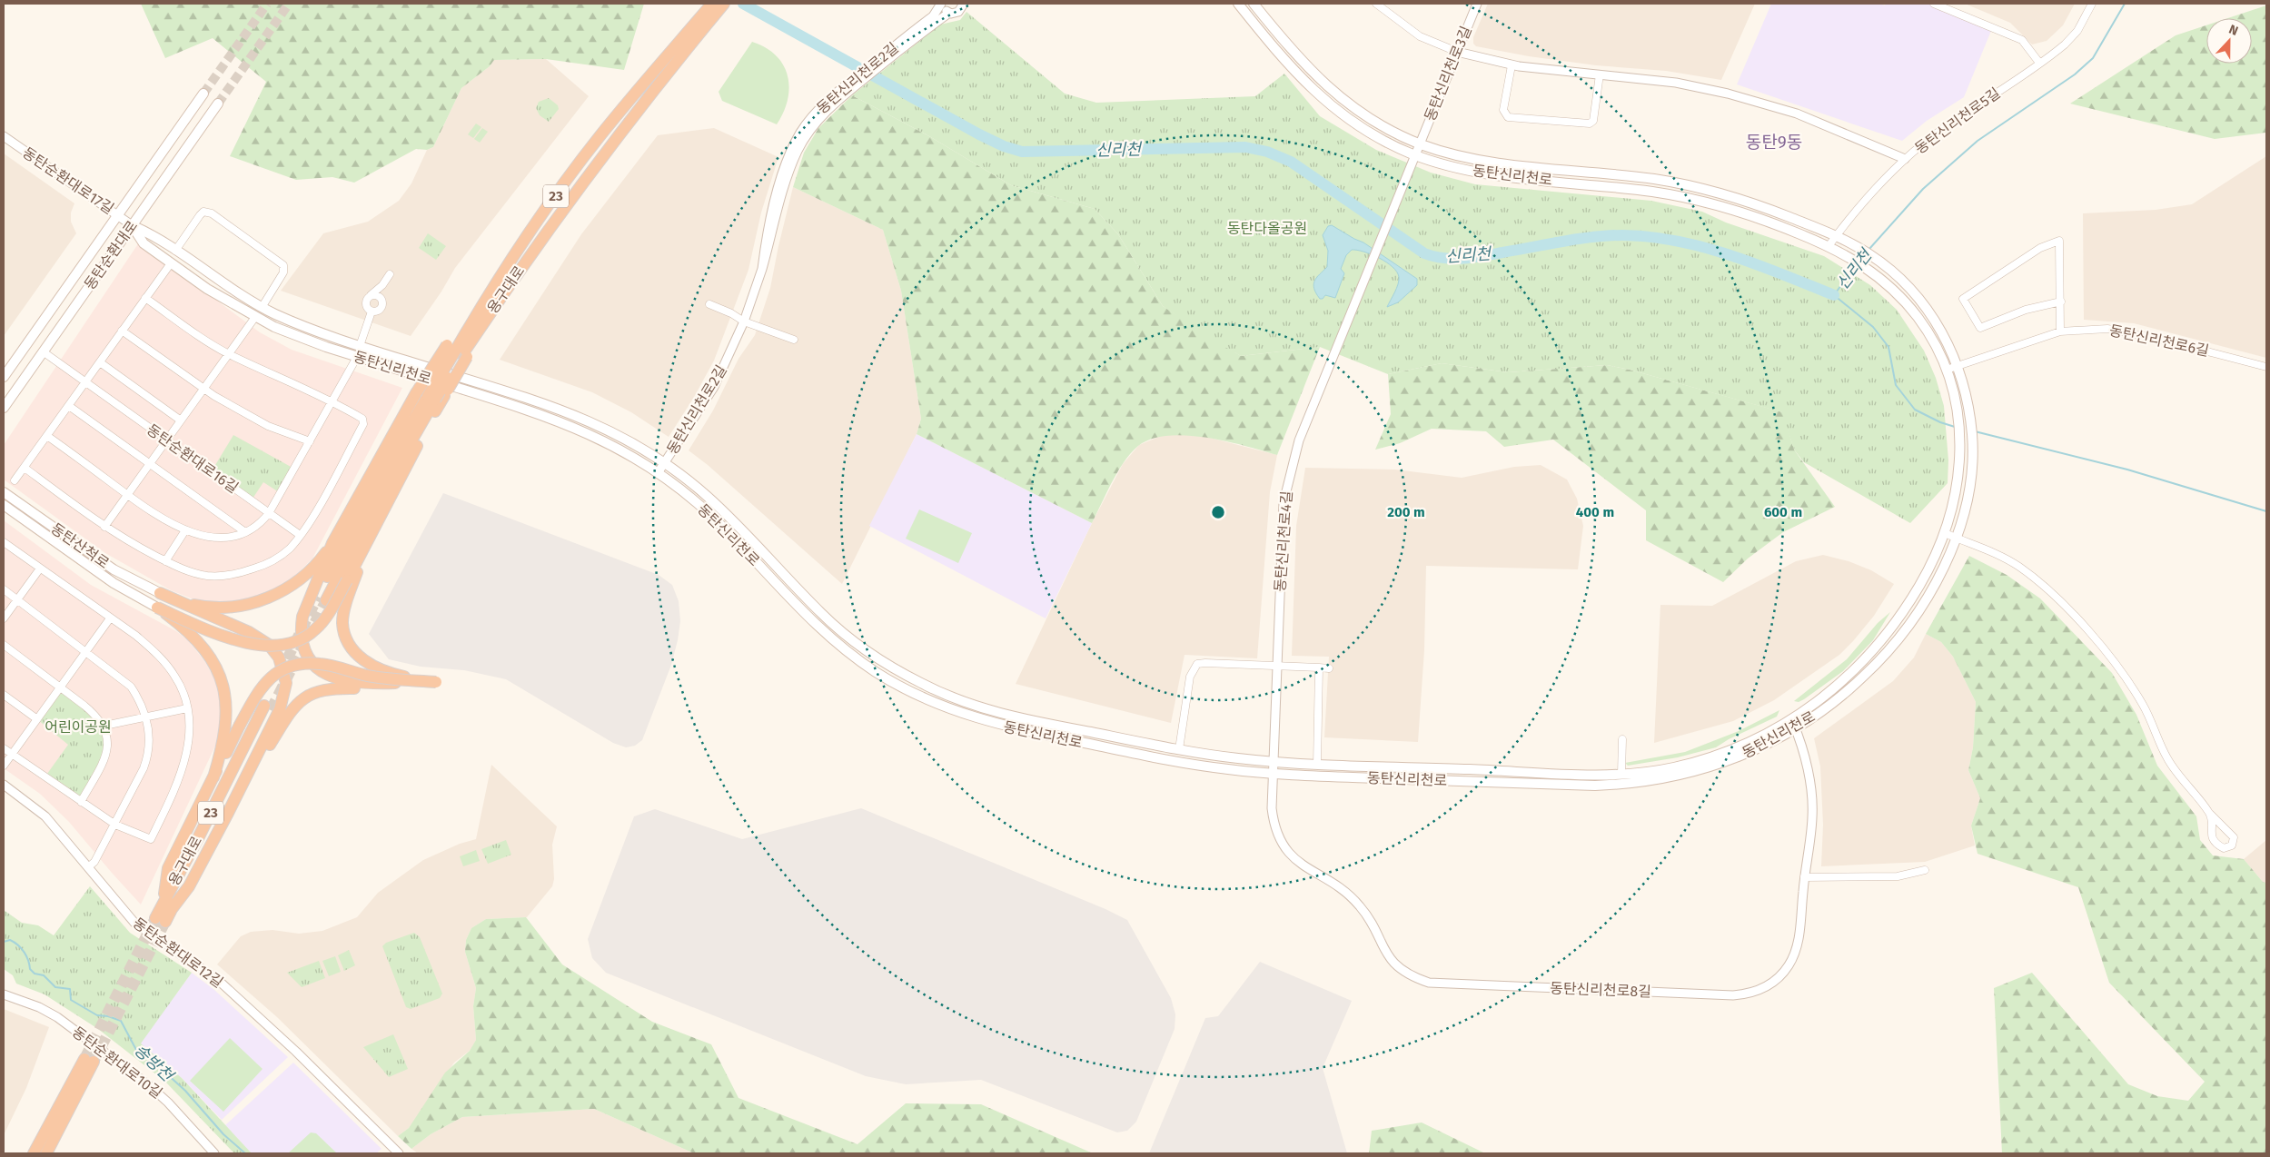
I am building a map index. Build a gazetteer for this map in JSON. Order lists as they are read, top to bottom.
{
  "streets": {
    "highway": ["23", "용구대로"],
    "main road": ["동탄신리천로", "동탄순환대로", "동탄산척로"],
    "street": [
      "동탄신리천로3길",
      "동탄신리천로2길",
      "동탄신리천로5길",
      "동탄순환대로17길",
      "동탄신리천로6길",
      "동탄순환대로16길",
      "동탄신리천로4길",
      "동탄순환대로12길",
      "동탄신리천로8길",
      "동탄순환대로10길"
    ]
  },
  "crossings": [
    ["동탄신리천로3길", "동탄신리천로"],
    ["동탄신리천로3길", "동탄신리천로4길"],
    ["동탄신리천로2길", "동탄신리천로"],
    ["동탄신리천로5길", "동탄신리천로"],
    ["동탄신리천로", "동탄순환대로17길"],
    ["동탄신리천로", "동탄순환대로"],
    ["동탄신리천로", "동탄신리천로6길"],
    ["동탄신리천로", "동탄신리천로4길"],
    ["동탄신리천로", "동탄신리천로8길"],
    ["동탄순환대로17길", "동탄순환대로"],
    ["동탄순환대로", "동탄순환대로16길"],
    ["동탄신리천로4길", "동탄신리천로8길"]
  ],
  "districts": ["동탄9동"],
  "water": ["신리천", "송방천"],
  "parks": ["동탄다올공원", "어린이공원"],
  "north": "top",
  "rings": ["200 m", "400 m", "600 m"]
}
